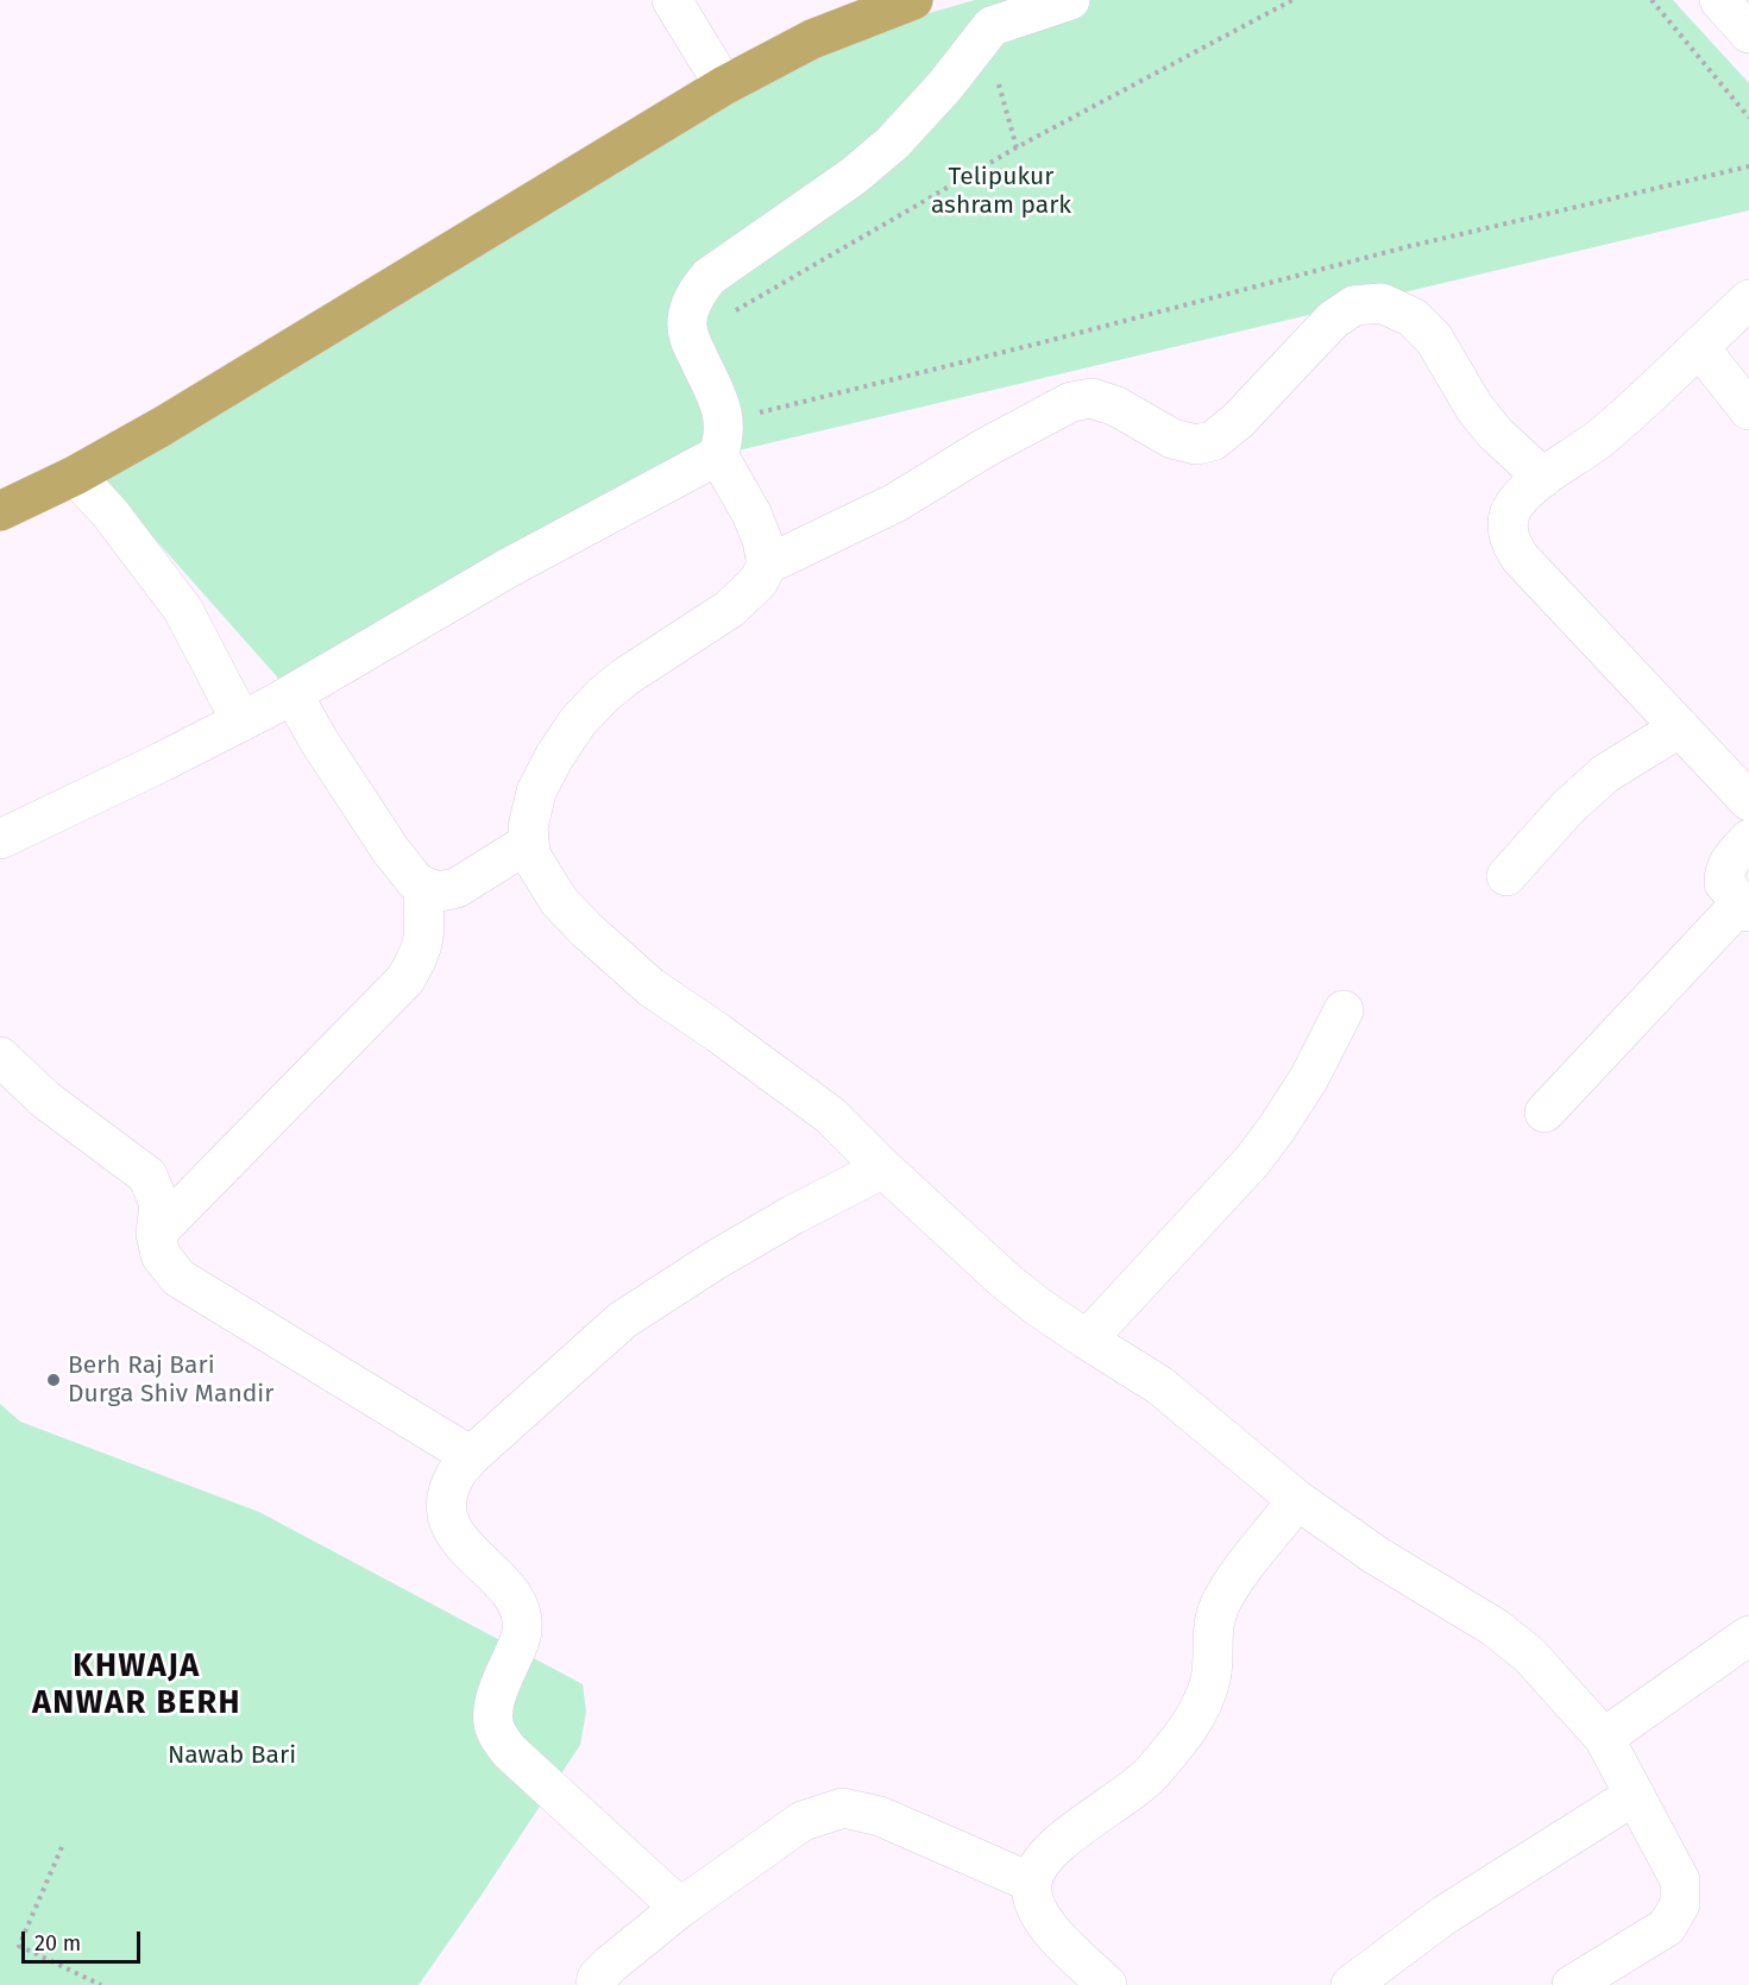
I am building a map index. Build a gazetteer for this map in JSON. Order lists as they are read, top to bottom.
{
  "districts": ["KHWAJA ANWAR BERH"],
  "parks": ["Telipukur ashram park", "Nawab Bari"],
  "places": ["Berh Raj Bari Durga Shiv Mandir"],
  "scale_bar": "20 m"
}
